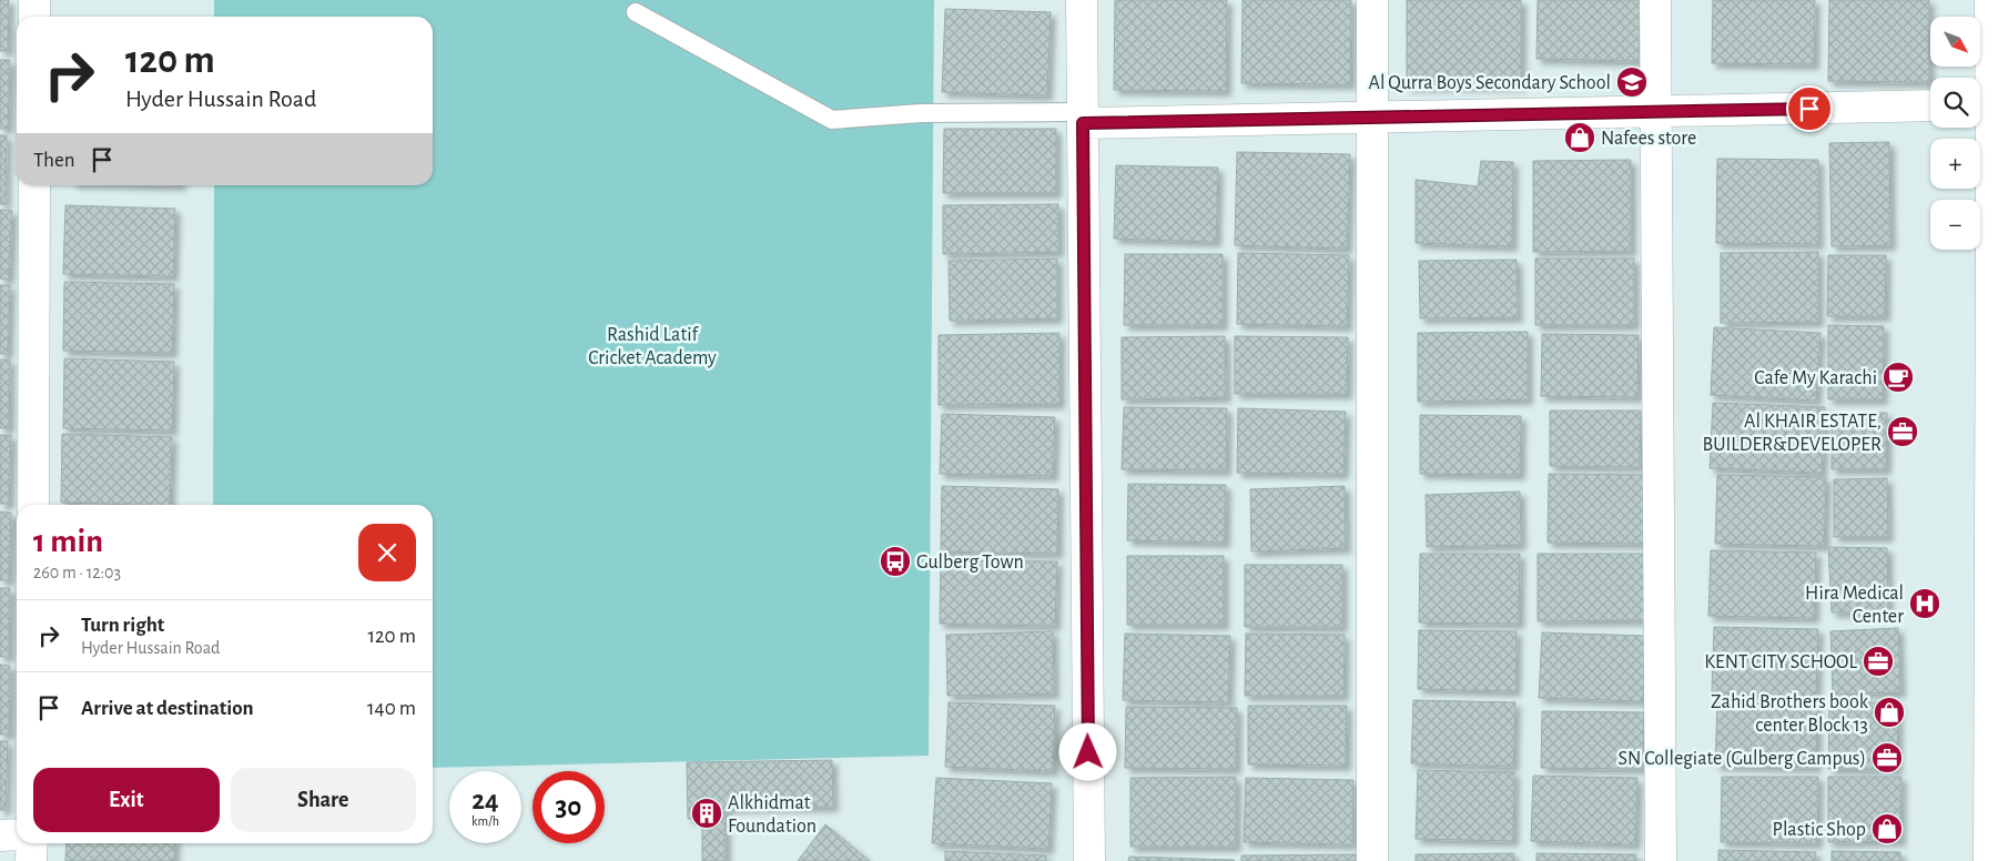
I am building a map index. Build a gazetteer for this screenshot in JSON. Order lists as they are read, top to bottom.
{
  "parks": ["Rashid Latif Cricket Academy"],
  "places": {
    "school or university": ["Al Qurra Boys Secondary School"],
    "shop": ["Nafees store", "Zahid Brothers book center Block 13", "Plastic Shop"],
    "cafe": ["Cafe My Karachi"],
    "office": ["Al KHAIR ESTATE, BUILDER&DEVELOPER", "KENT CITY SCHOOL", "SN Collegiate (Gulberg Campus)"],
    "bus stop": ["Gulberg Town"],
    "hospital": ["Hira Medical Center"],
    "building": ["Alkhidmat Foundation"]
  },
  "north": "bottom right",
  "page": {
    "map_buttons": ["+", "−"],
    "turn": ["120 m", "Hyder Hussain Road"],
    "then": "Then",
    "heading": ["1 min", "260 m · 12:03"],
    "list": [
      {
        "name": "Turn right",
        "note": "Hyder Hussain Road",
        "value": "120 m"
      },
      {
        "name": "Arrive at destination",
        "value": "140 m"
      }
    ],
    "buttons": ["Exit", "Share"],
    "speed": "24 km/h",
    "limit": "30"
  }
}
